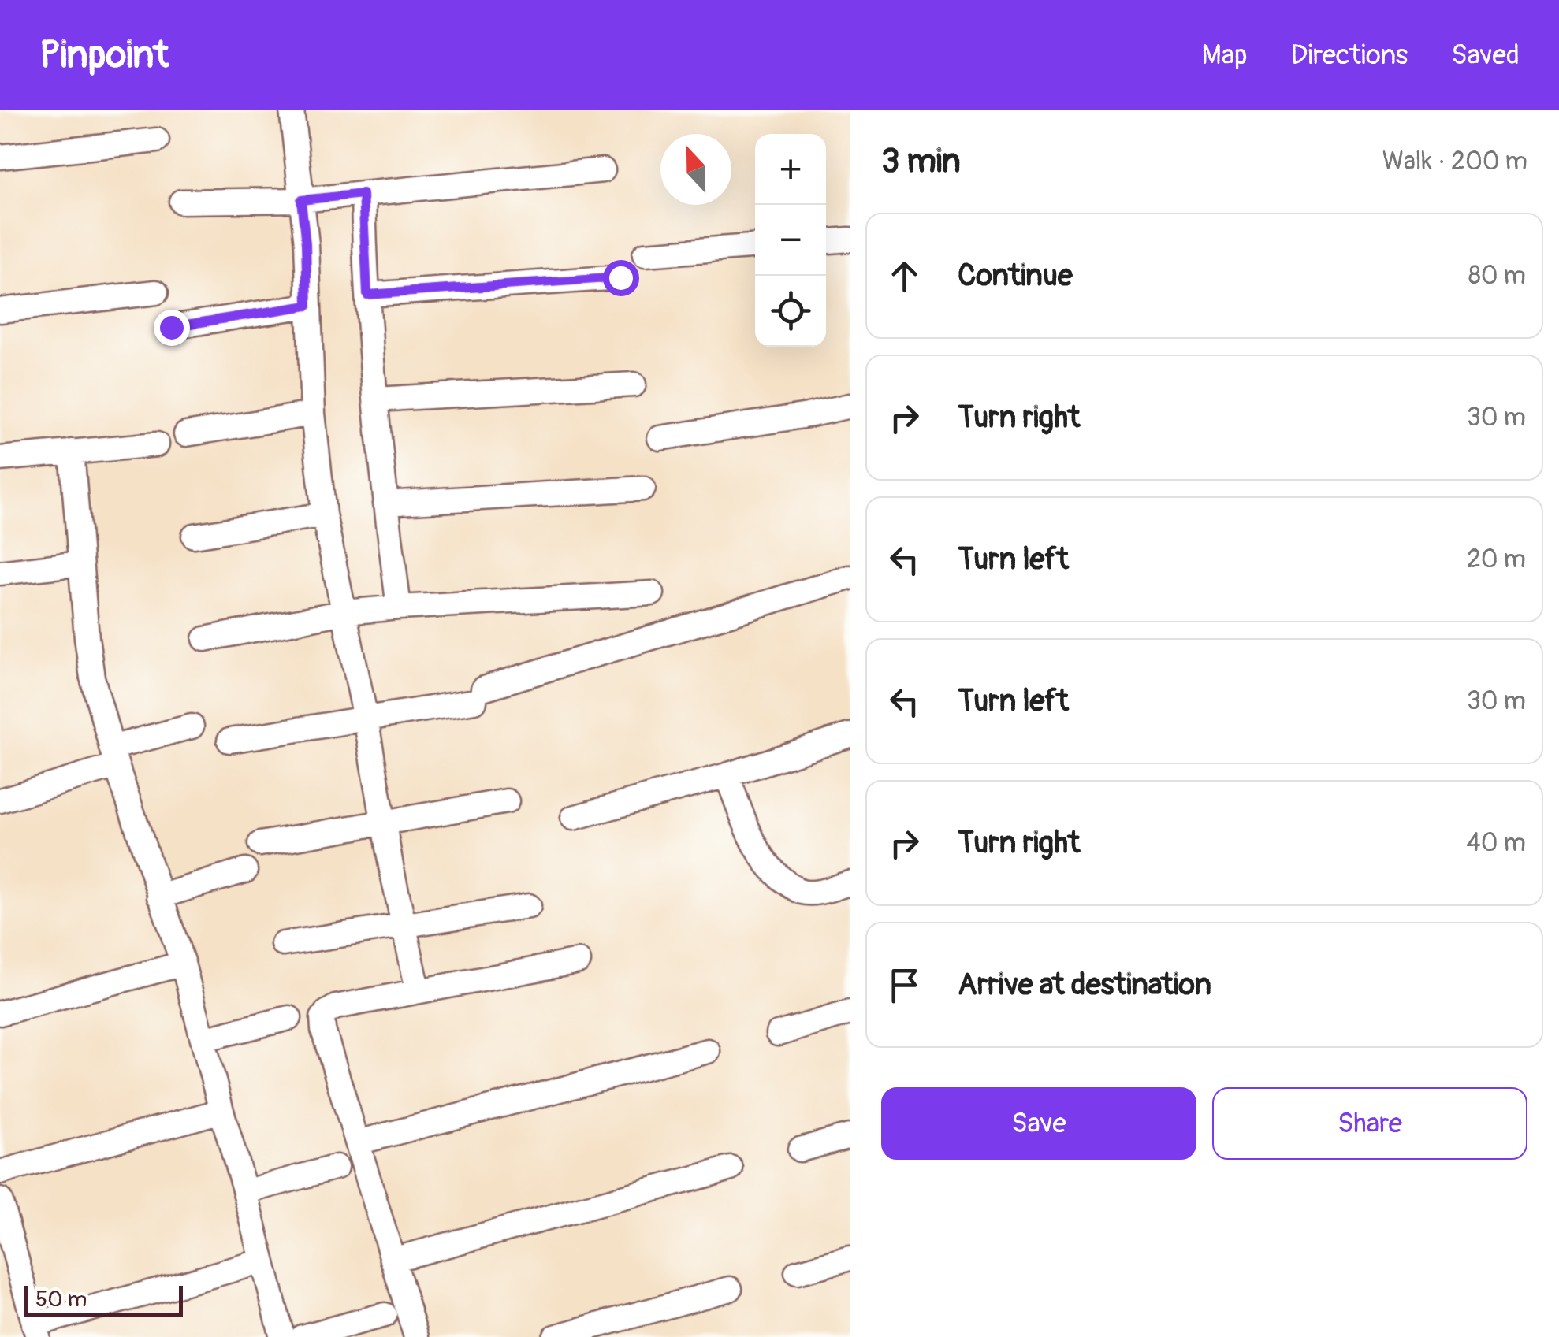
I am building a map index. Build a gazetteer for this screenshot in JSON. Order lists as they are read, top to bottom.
{
  "scale_bar": "50 m",
  "north": "top",
  "page": {
    "header": "Pinpoint",
    "nav": ["Map", "Directions", "Saved"],
    "heading": ["3 min", "Walk · 200 m"],
    "map_buttons": ["+", "−"],
    "list": [
      ["Continue", "80 m"],
      ["Turn right", "30 m"],
      ["Turn left", "20 m"],
      ["Turn left", "30 m"],
      ["Turn right", "40 m"],
      "Arrive at destination"
    ],
    "buttons": ["Save", "Share"],
    "scale": "50 m"
  }
}
